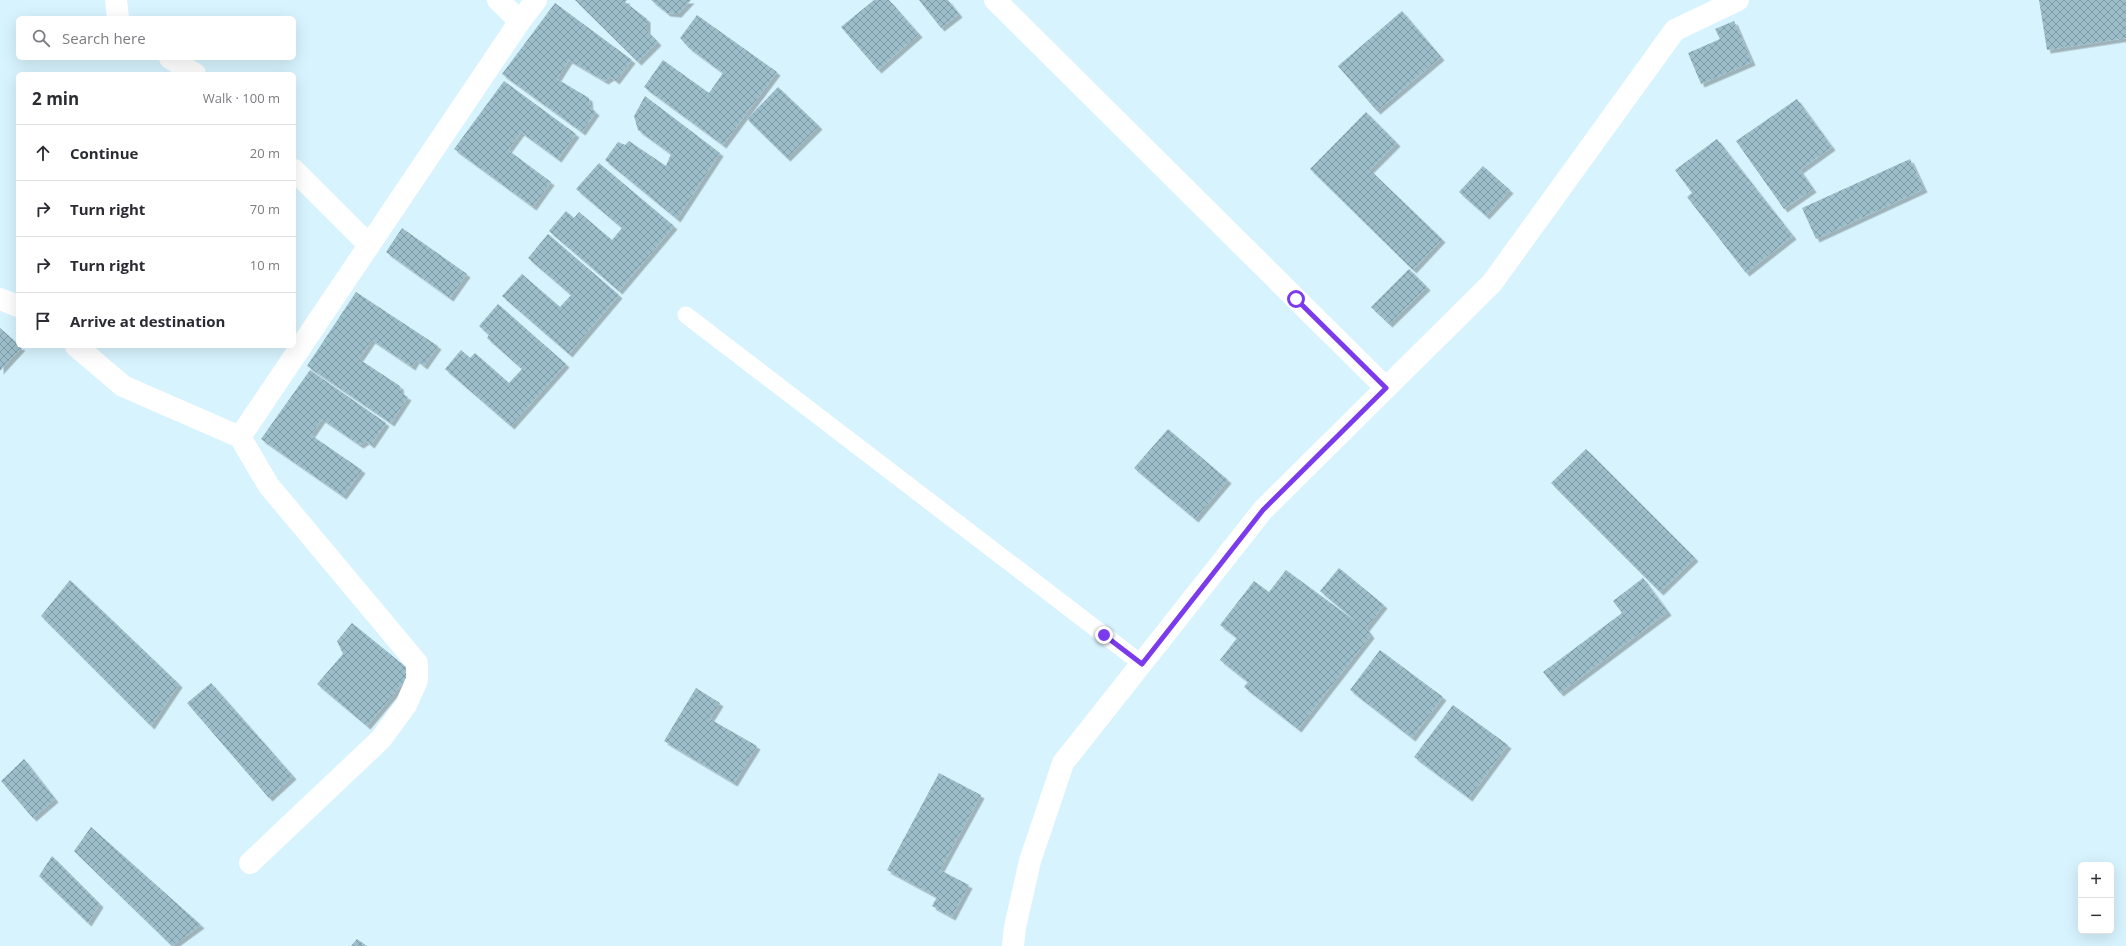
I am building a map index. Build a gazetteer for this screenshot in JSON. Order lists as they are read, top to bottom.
{
  "page": {
    "search": "Search here",
    "heading": ["2 min", "Walk · 100 m"],
    "list": [
      ["Continue", "20 m"],
      ["Turn right", "70 m"],
      ["Turn right", "10 m"],
      "Arrive at destination"
    ],
    "map_buttons": ["+", "−"]
  }
}
